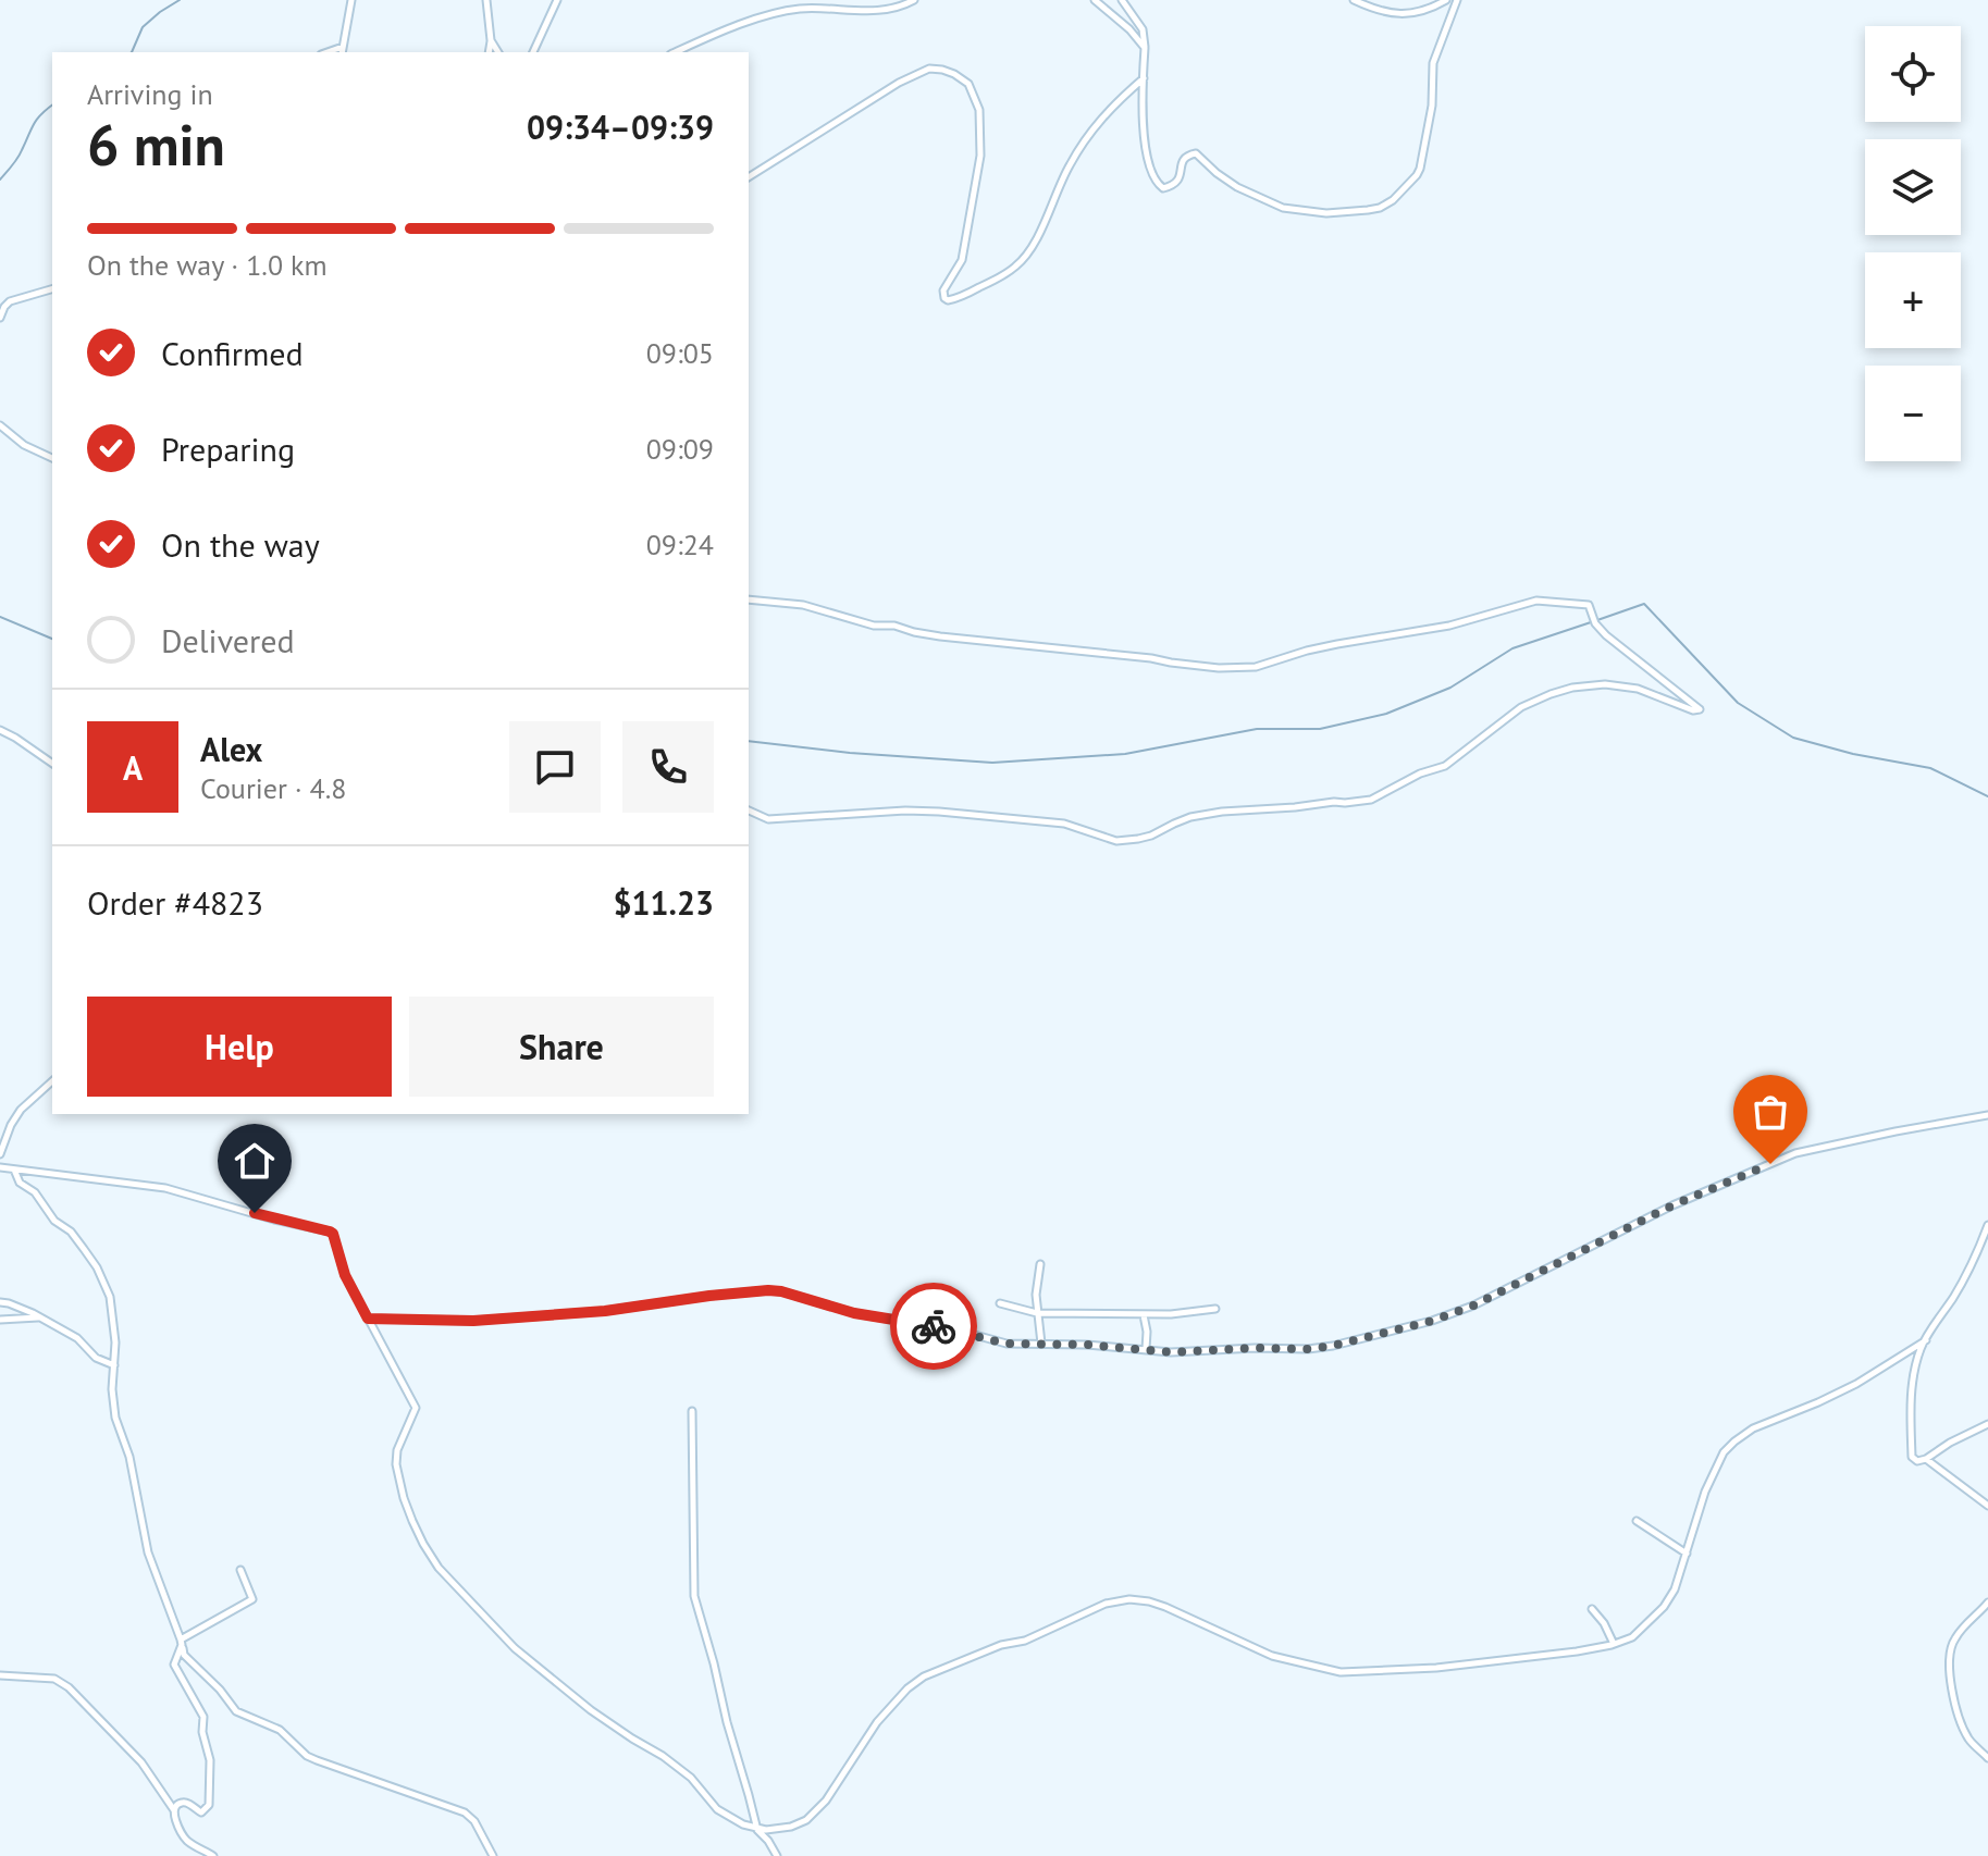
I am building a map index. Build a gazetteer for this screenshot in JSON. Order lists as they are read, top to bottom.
{
  "page": {
    "map_buttons": ["+", "−"],
    "heading": ["6 min", "Arriving in", "09:34–09:39"],
    "panel": [
      "Alex",
      "Courier · 4.8",
      "Order #4823",
      "$11.23"
    ],
    "bar": "On the way · 1.0 km",
    "list": [
      ["Confirmed", "09:05"],
      ["Preparing", "09:09"],
      ["On the way", "09:24"],
      "Delivered"
    ],
    "round": "A",
    "buttons": ["Help", "Share"]
  }
}
